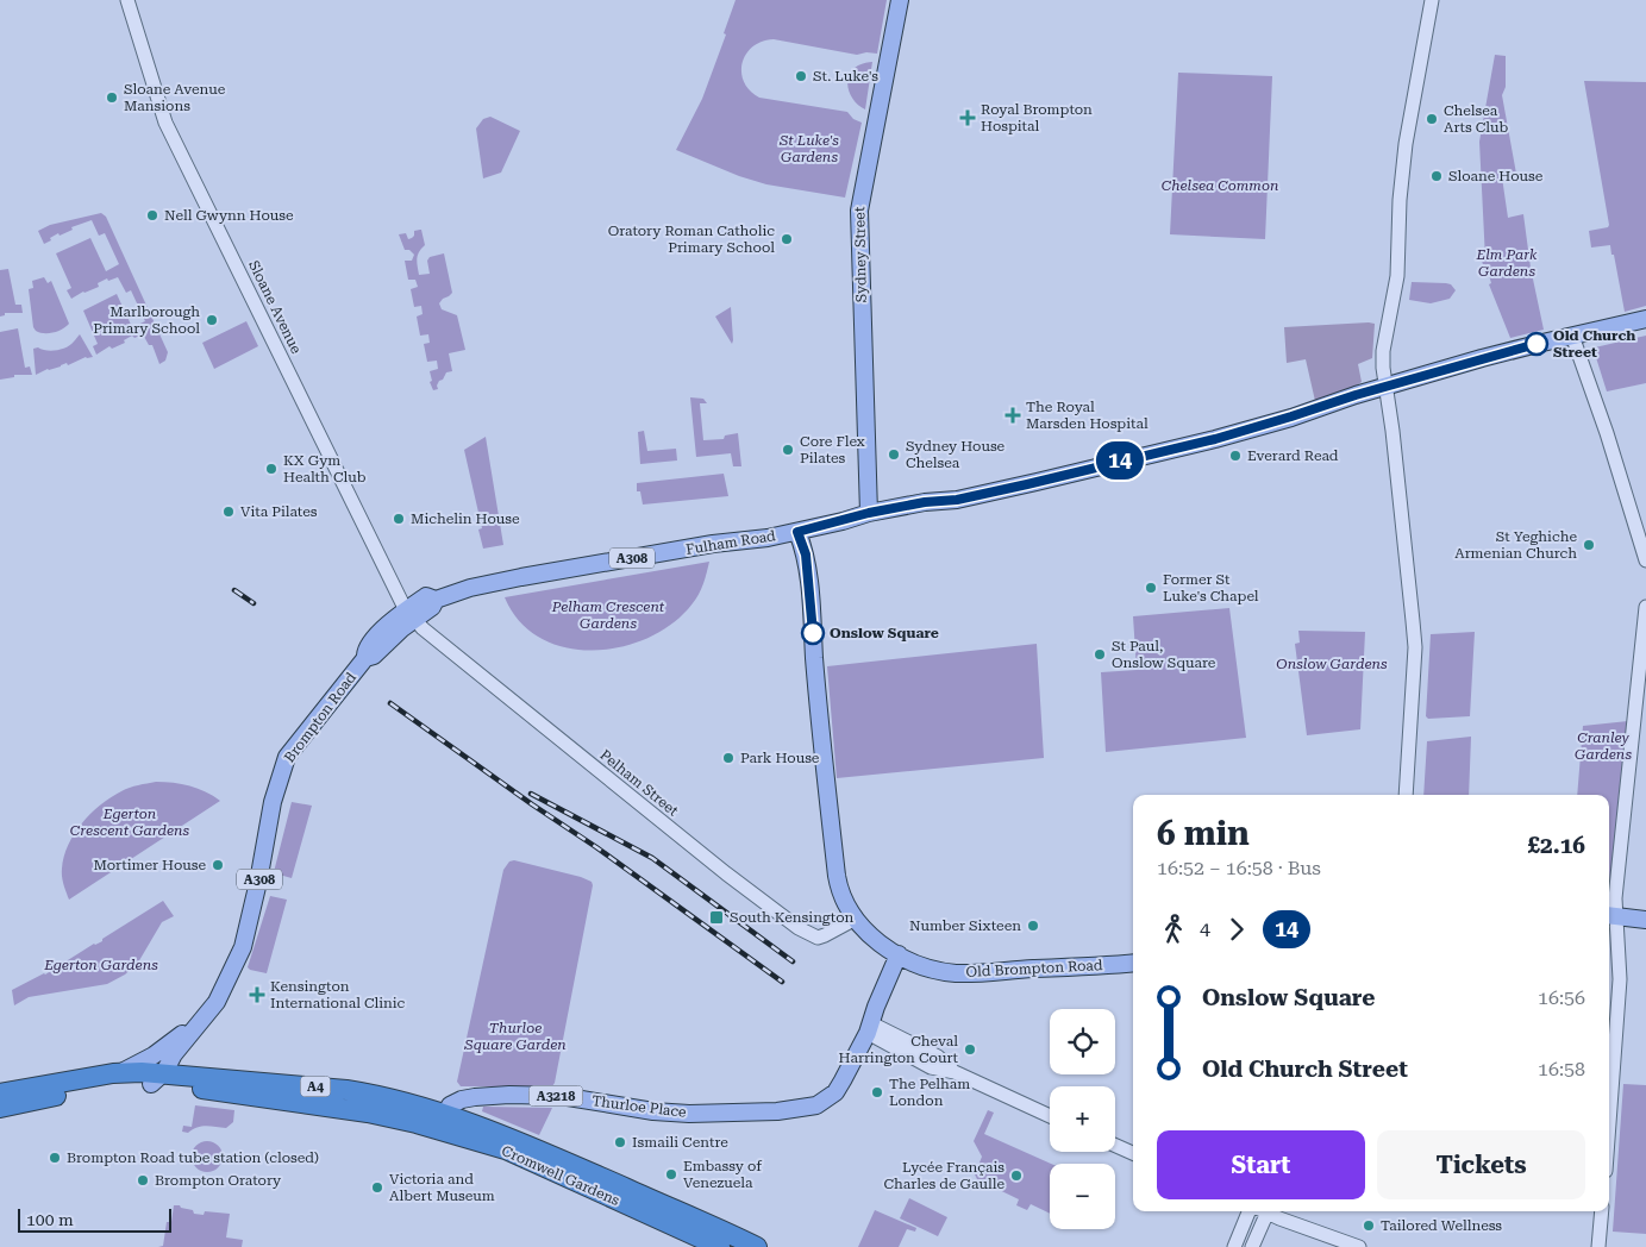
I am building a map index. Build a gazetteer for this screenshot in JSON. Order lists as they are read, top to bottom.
{
  "streets": {
    "highway": [
      "Brompton Road",
      "A4",
      "Thurloe Place",
      "Cromwell Gardens"
    ],
    "main road": [
      "Sydney Street",
      "Fulham Road",
      "A308",
      "Old Brompton Road",
      "A3218"
    ],
    "street": ["Sloane Avenue", "Pelham Street"]
  },
  "crossings": [
    ["Sydney Street", "Fulham Road"],
    ["Sloane Avenue", "Fulham Road"],
    ["Sloane Avenue", "Brompton Road"],
    ["Sloane Avenue", "Pelham Street"],
    ["Fulham Road", "Brompton Road"],
    ["Fulham Road", "Pelham Street"],
    ["Fulham Road", "Old Brompton Road"],
    ["Brompton Road", "Pelham Street"],
    ["Brompton Road", "A4"],
    ["Brompton Road", "Thurloe Place"],
    ["Pelham Street", "Old Brompton Road"],
    ["Old Brompton Road", "A3218"],
    ["A4", "Thurloe Place"],
    ["A4", "Cromwell Gardens"],
    ["A3218", "Thurloe Place"],
    ["Thurloe Place", "Cromwell Gardens"]
  ],
  "parks": [
    "St Luke's Gardens",
    "Chelsea Common",
    "Elm Park Gardens",
    "Pelham Crescent Gardens",
    "Onslow Gardens",
    "Cranley Gardens",
    "Egerton Crescent Gardens",
    "Egerton Gardens",
    "Thurloe Square Garden"
  ],
  "places": {
    "other": [
      "St. Luke's",
      "Sloane Avenue Mansions",
      "Chelsea Arts Club",
      "Sloane House",
      "Nell Gwynn House",
      "Oratory Roman Catholic Primary School",
      "Marlborough Primary School",
      "Old Church Street",
      "Core Flex Pilates",
      "Sydney House Chelsea",
      "Everard Read",
      "KX Gym Health Club",
      "Vita Pilates",
      "Michelin House",
      "St Yeghiche Armenian Church",
      "Former St Luke's Chapel",
      "Onslow Square",
      "St Paul, Onslow Square",
      "Park House",
      "Mortimer House",
      "Number Sixteen",
      "Cheval Harrington Court",
      "The Pelham London",
      "Ismaili Centre",
      "Brompton Road tube station (closed)",
      "Embassy of Venezuela",
      "Lycée Français Charles de Gaulle",
      "Brompton Oratory",
      "Victoria and Albert Museum",
      "Tailored Wellness"
    ],
    "health": ["Royal Brompton Hospital", "The Royal Marsden Hospital", "Kensington International Clinic"],
    "transit": ["South Kensington"]
  },
  "lines": ["bus line 14"],
  "scale_bar": "100 m",
  "page": {
    "on_map": "14",
    "heading": ["6 min", "16:52 – 16:58 · Bus", "£2.16"],
    "legs": ["4", "14"],
    "list": [
      {
        "name": "Onslow Square",
        "value": "16:56"
      },
      {
        "name": "Old Church Street",
        "value": "16:58"
      }
    ],
    "map_buttons": ["+", "−"],
    "buttons": ["Start", "Tickets"],
    "scale": "100 m"
  }
}
